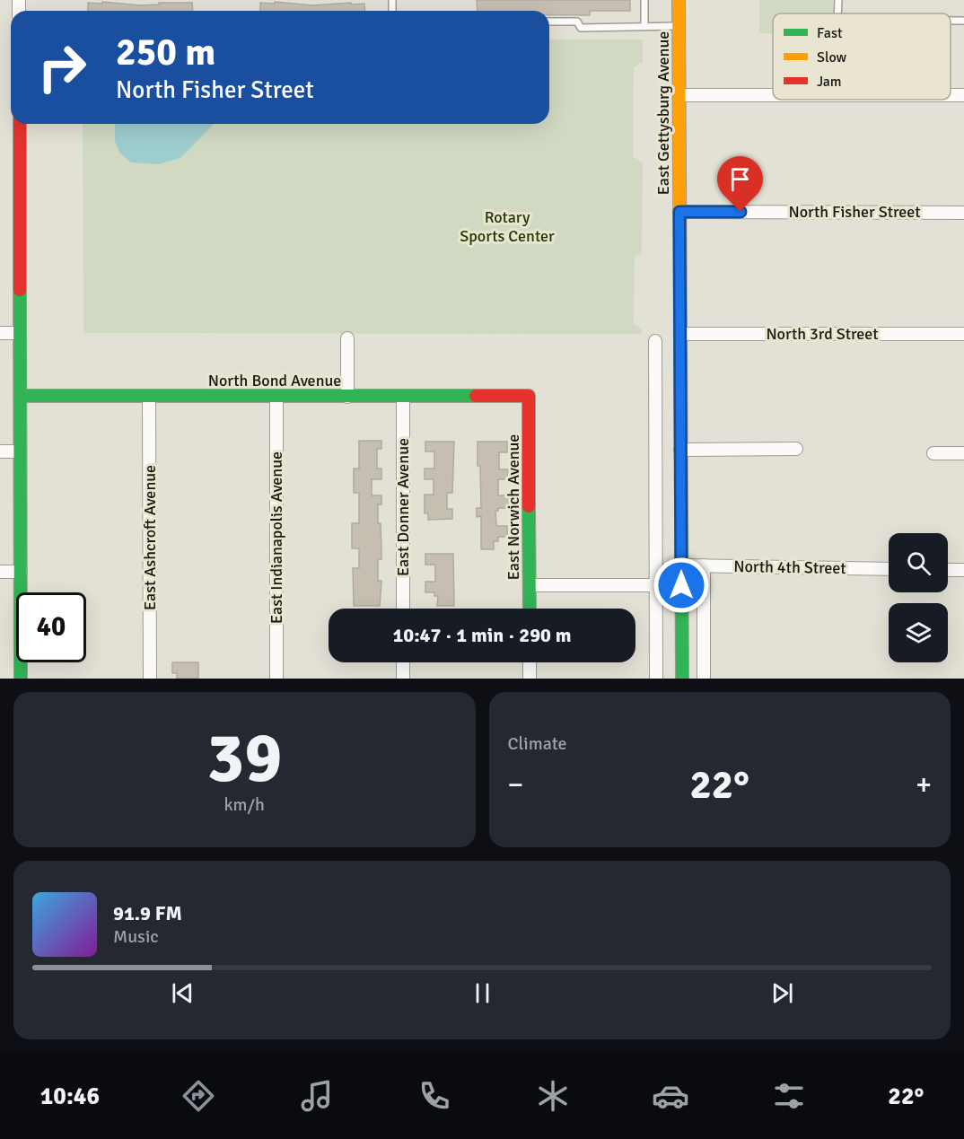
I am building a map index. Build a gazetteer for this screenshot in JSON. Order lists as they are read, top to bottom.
{
  "streets": {
    "street": [
      "East Gettysburg Avenue",
      "North Fisher Street",
      "North 3rd Street",
      "North Bond Avenue",
      "East Donner Avenue",
      "East Norwich Avenue",
      "East Ashcroft Avenue",
      "East Indianapolis Avenue",
      "North 4th Street"
    ]
  },
  "crossings": [
    ["East Gettysburg Avenue", "North Fisher Street"],
    ["East Gettysburg Avenue", "North 3rd Street"],
    ["East Gettysburg Avenue", "North 4th Street"],
    ["North Bond Avenue", "East Donner Avenue"],
    ["North Bond Avenue", "East Norwich Avenue"],
    ["North Bond Avenue", "East Ashcroft Avenue"],
    ["North Bond Avenue", "East Indianapolis Avenue"]
  ],
  "parks": ["Rotary Sports Center"],
  "legend": ["Fast", "Slow", "Jam"],
  "page": {
    "turn": ["250 m", "North Fisher Street"],
    "limit": "40",
    "trip": "10:47 · 1 min · 290 m",
    "tile": [
      ["39", "km/h"],
      "Climate"
    ],
    "heat": ["−", "22°", "+"],
    "song": ["91.9 FM", "Music"],
    "tabs": ["10:46", "22°"]
  }
}
